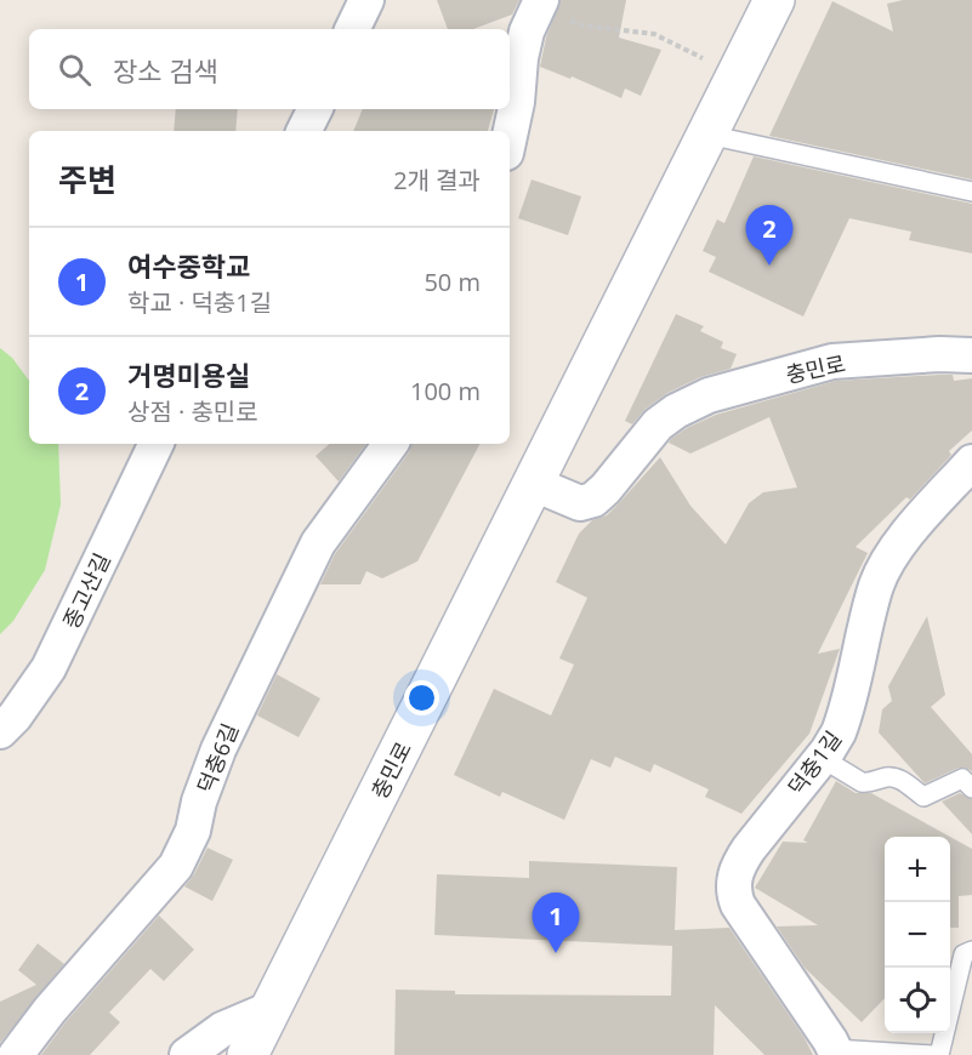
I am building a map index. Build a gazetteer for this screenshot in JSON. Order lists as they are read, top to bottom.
{
  "streets": {
    "street": [
      "충민로",
      "종고산길",
      "덕충6길",
      "덕충1길"
    ]
  },
  "page": {
    "search": "장소 검색",
    "heading": ["주변", "2개 결과"],
    "pins": ["2", "1"],
    "list": [
      {
        "mark": "1",
        "name": "여수중학교",
        "note": "학교 · 덕충1길",
        "value": "50 m"
      },
      {
        "mark": "2",
        "name": "거명미용실",
        "note": "상점 · 충민로",
        "value": "100 m"
      }
    ],
    "map_buttons": ["+", "−"]
  }
}
